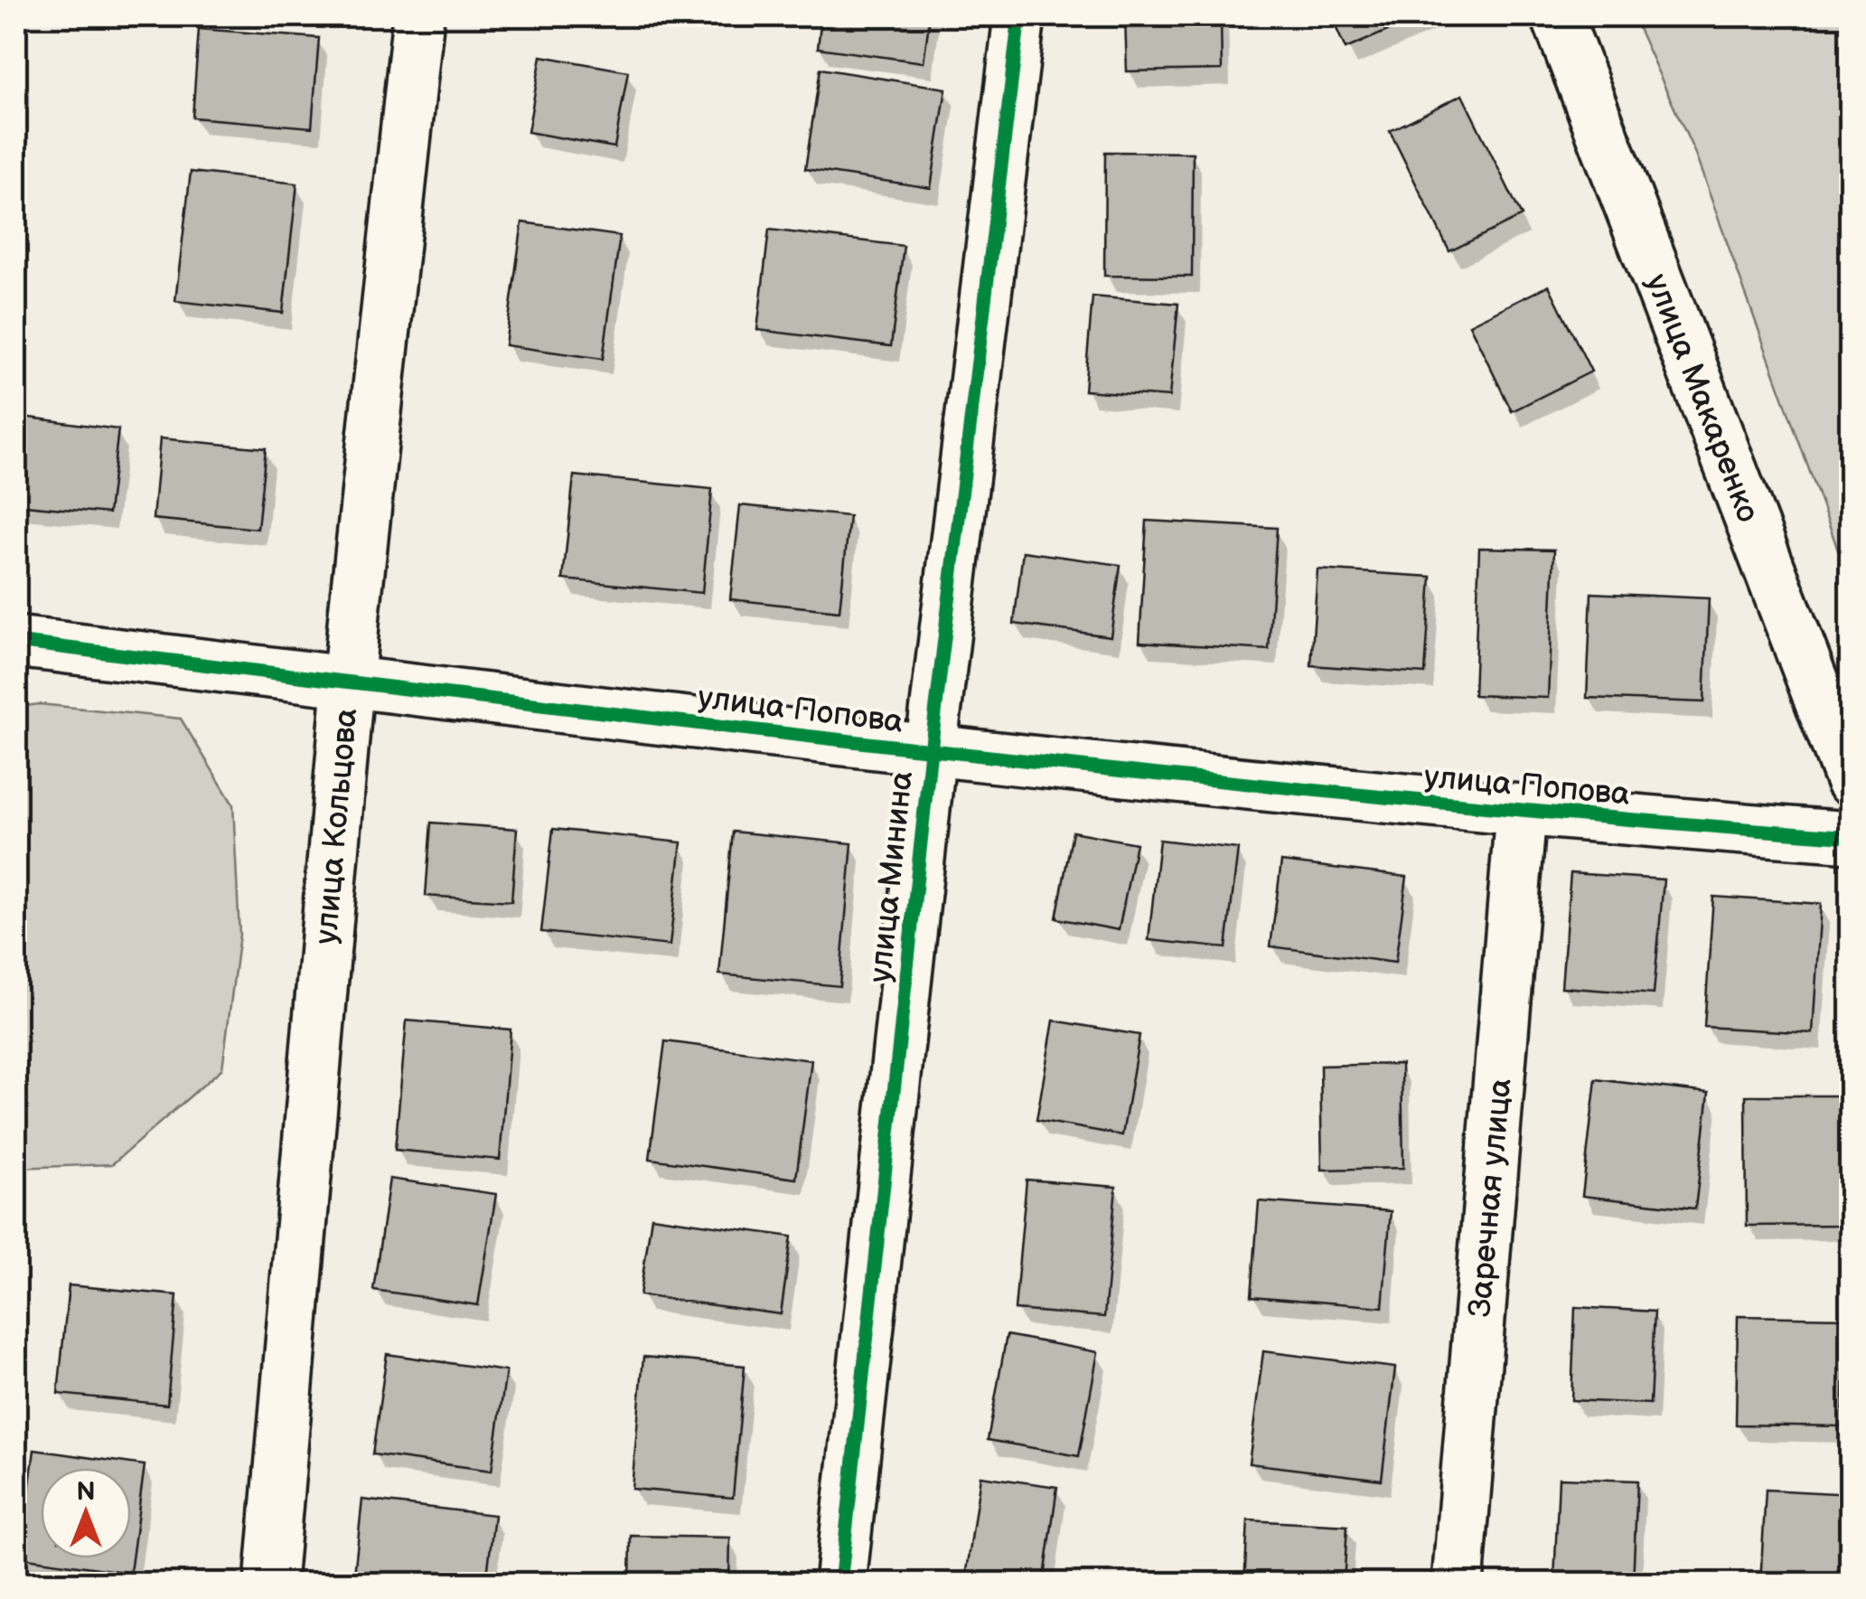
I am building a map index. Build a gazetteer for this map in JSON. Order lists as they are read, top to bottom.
{
  "streets": {
    "street": [
      "улица Макаренко",
      "улица Попова",
      "улица Кольцова",
      "улица Минина",
      "Заречная улица"
    ]
  },
  "crossings": [
    ["улица Попова", "улица Кольцова"],
    ["улица Попова", "улица Минина"],
    ["улица Попова", "Заречная улица"]
  ],
  "north": "top"
}
